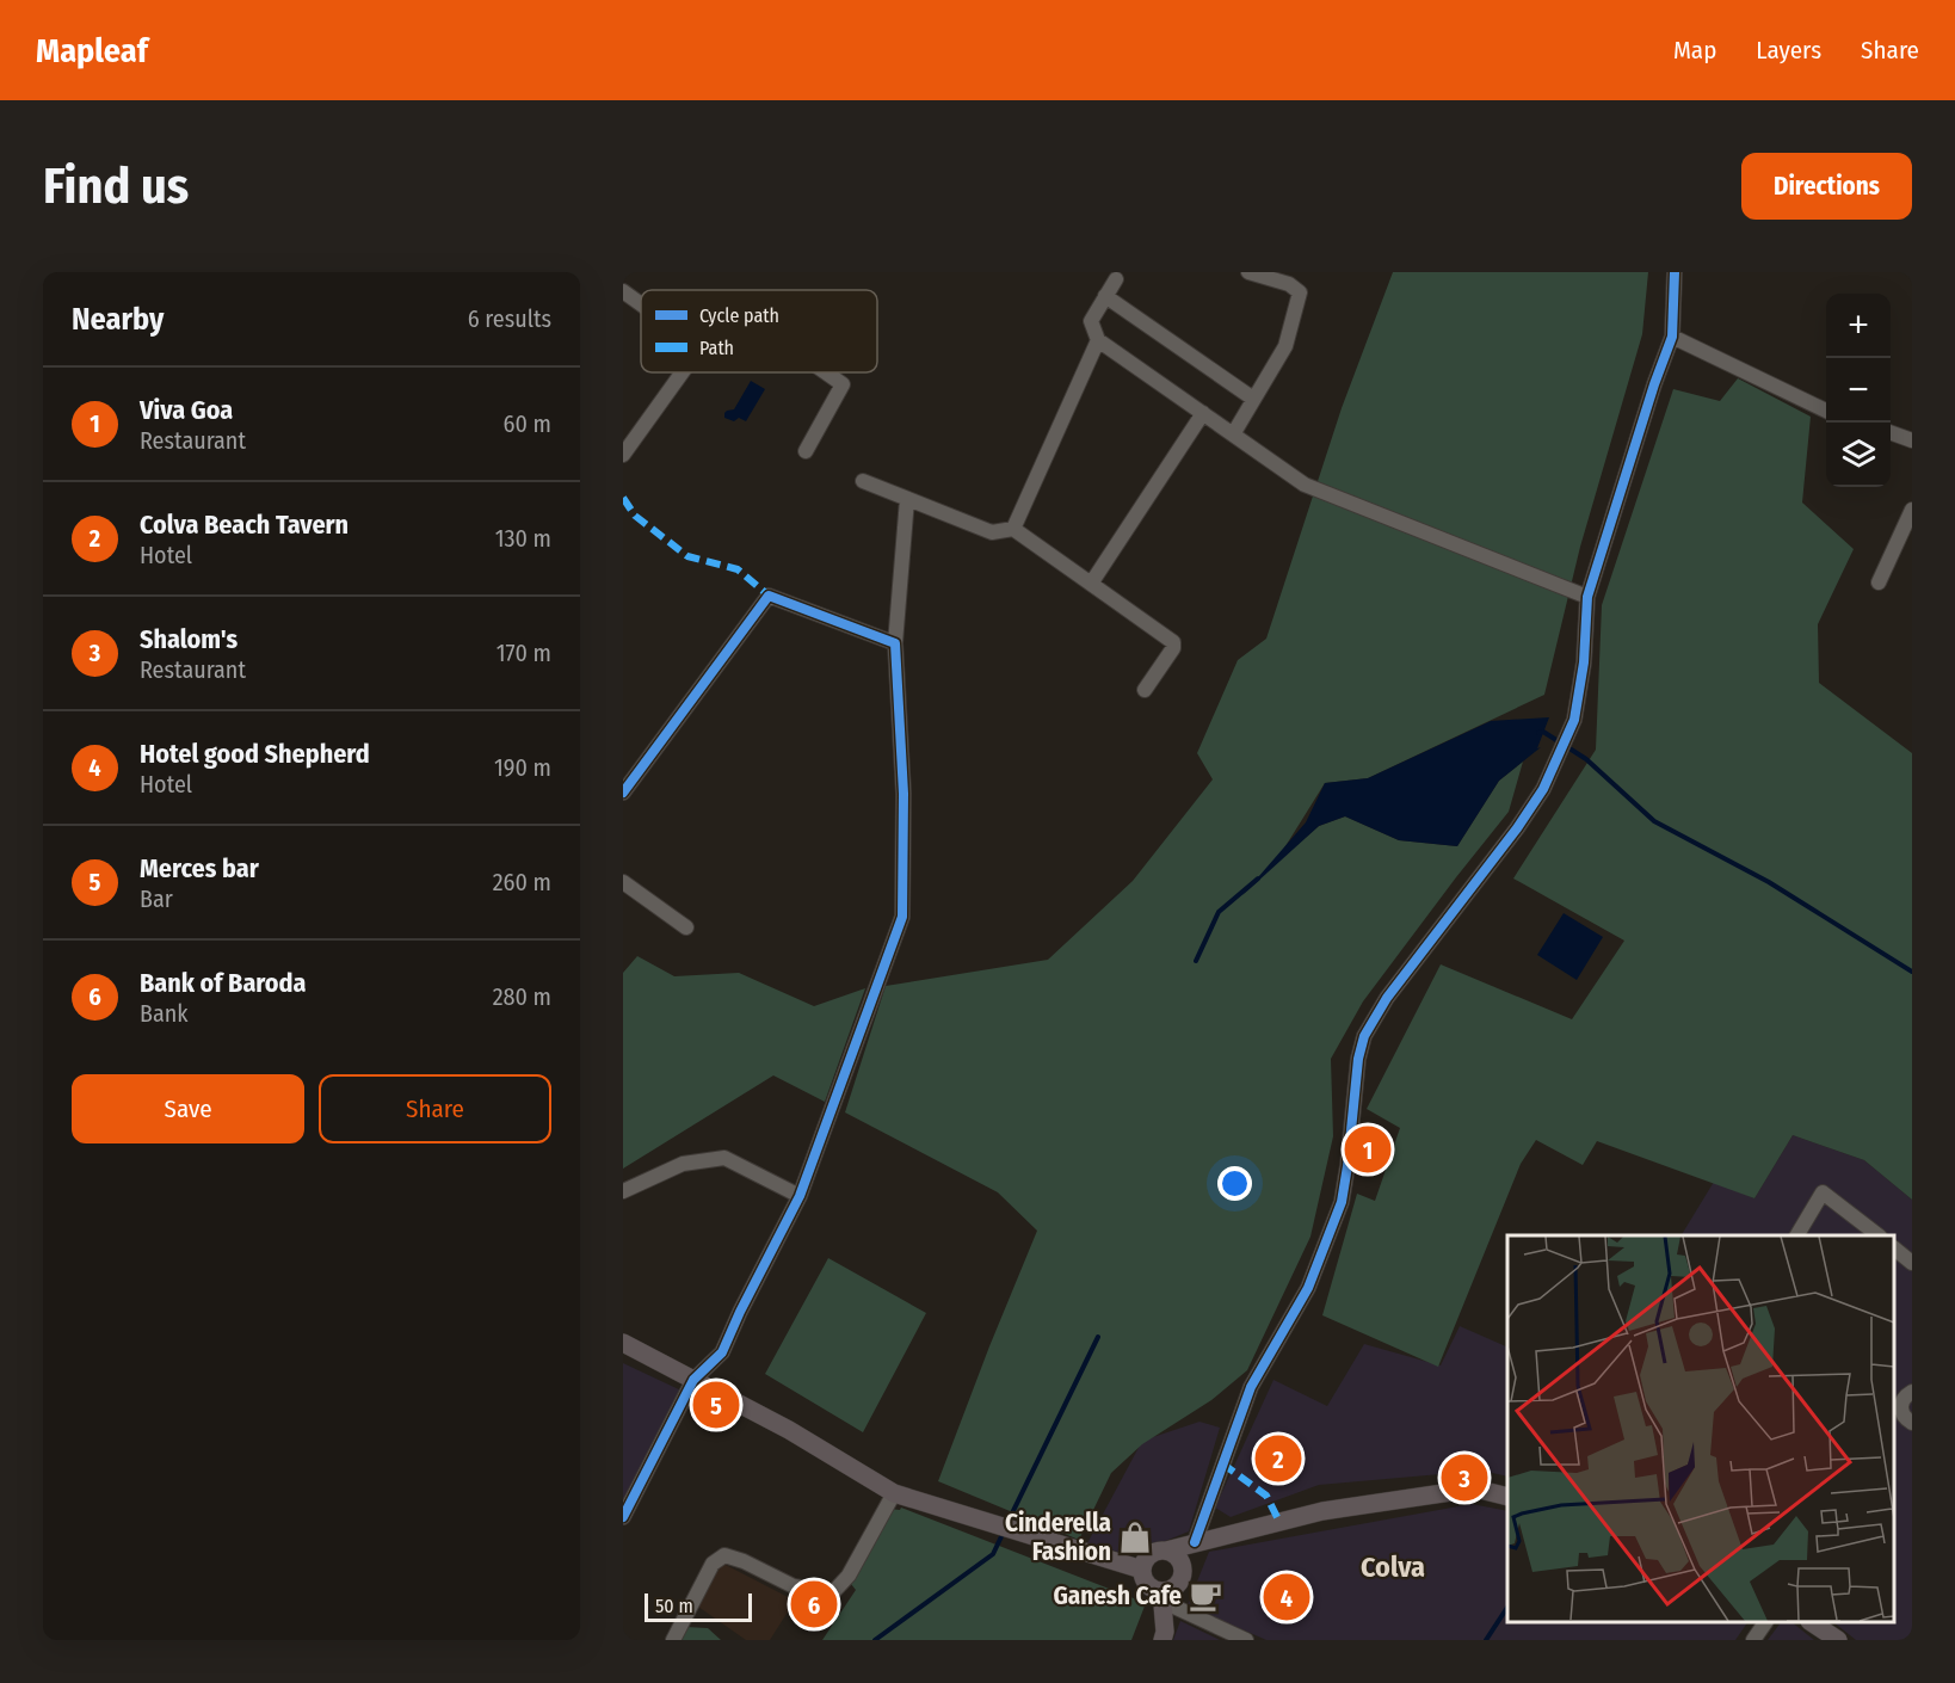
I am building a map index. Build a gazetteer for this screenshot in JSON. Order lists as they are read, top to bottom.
{
  "districts": ["Colva"],
  "places": {
    "shop": ["Cinderella Fashion"],
    "cafe": ["Ganesh Cafe"]
  },
  "legend": ["Cycle path", "Path"],
  "scale_bar": "50 m",
  "page": {
    "header": "Mapleaf",
    "nav": ["Map", "Layers", "Share"],
    "buttons": [
      "Directions",
      ["Save", "Share"]
    ],
    "title": "Find us",
    "heading": ["Nearby", "6 results"],
    "map_buttons": ["+", "−"],
    "list": [
      {
        "mark": "1",
        "name": "Viva Goa",
        "note": "Restaurant",
        "value": "60 m"
      },
      {
        "mark": "2",
        "name": "Colva Beach Tavern",
        "note": "Hotel",
        "value": "130 m"
      },
      {
        "mark": "3",
        "name": "Shalom's",
        "note": "Restaurant",
        "value": "170 m"
      },
      {
        "mark": "4",
        "name": "Hotel good Shepherd",
        "note": "Hotel",
        "value": "190 m"
      },
      {
        "mark": "5",
        "name": "Merces bar",
        "note": "Bar",
        "value": "260 m"
      },
      {
        "mark": "6",
        "name": "Bank of Baroda",
        "note": "Bank",
        "value": "280 m"
      }
    ],
    "pins": [
      "1",
      "5",
      "2",
      "3",
      "4",
      "6"
    ],
    "scale": "50 m"
  }
}
